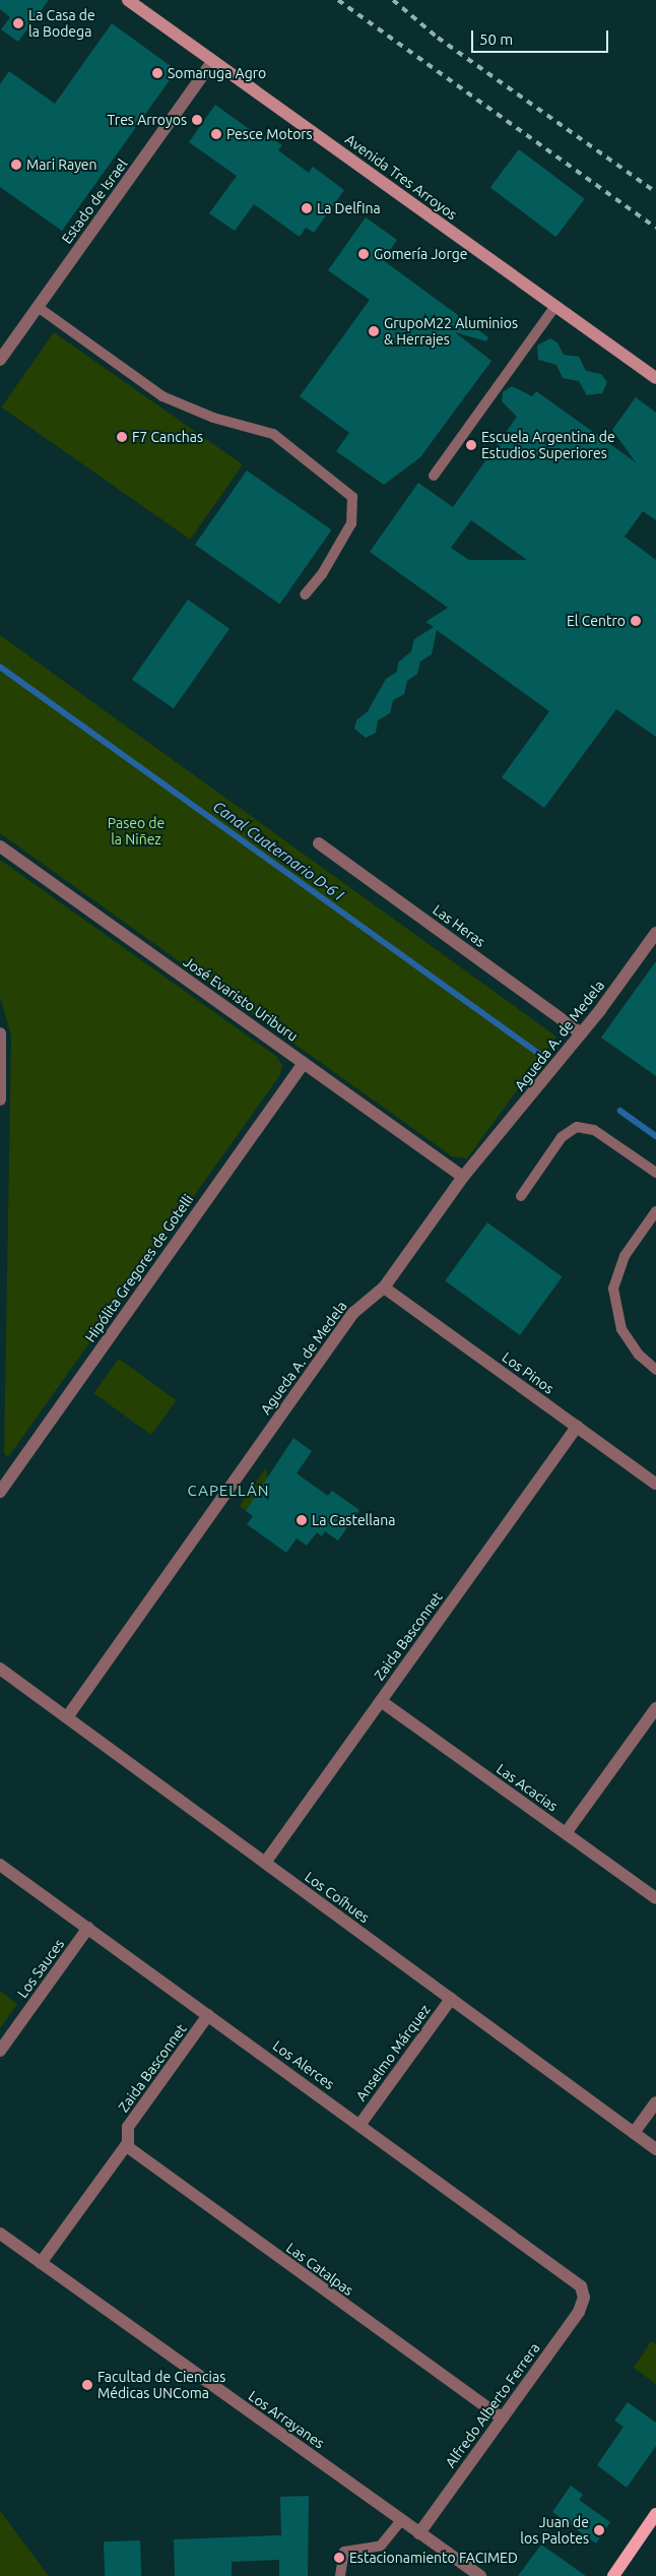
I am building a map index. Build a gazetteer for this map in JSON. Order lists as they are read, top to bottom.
{
  "streets": {
    "main road": ["Avenida Tres Arroyos"],
    "street": [
      "Estado de Israel",
      "Las Heras",
      "José Evaristo Uriburu",
      "Agueda A. de Medela",
      "Hipólita Gregores de Gotelli",
      "Los Pinos",
      "Zaida Basconnet",
      "Las Acacias",
      "Los Coíhues",
      "Los Sauces",
      "Anselmo Márquez",
      "Los Alerces",
      "Las Catalpas",
      "Alfredo Alberto Ferrera",
      "Los Arrayanes"
    ]
  },
  "crossings": [
    ["Avenida Tres Arroyos", "Estado de Israel"],
    ["Las Heras", "Agueda A. de Medela"],
    ["José Evaristo Uriburu", "Agueda A. de Medela"],
    ["José Evaristo Uriburu", "Hipólita Gregores de Gotelli"],
    ["Agueda A. de Medela", "Los Pinos"],
    ["Agueda A. de Medela", "Los Coíhues"],
    ["Los Pinos", "Zaida Basconnet"],
    ["Zaida Basconnet", "Las Acacias"],
    ["Zaida Basconnet", "Los Coíhues"],
    ["Zaida Basconnet", "Los Alerces"],
    ["Zaida Basconnet", "Las Catalpas"],
    ["Zaida Basconnet", "Los Arrayanes"],
    ["Los Coíhues", "Anselmo Márquez"],
    ["Los Sauces", "Los Alerces"],
    ["Anselmo Márquez", "Los Alerces"],
    ["Los Alerces", "Alfredo Alberto Ferrera"],
    ["Las Catalpas", "Alfredo Alberto Ferrera"],
    ["Alfredo Alberto Ferrera", "Los Arrayanes"]
  ],
  "districts": ["CAPELLÁN"],
  "water": ["Canal Cuaternario D-6 I"],
  "parks": ["Paseo de la Niñez"],
  "places": [
    "La Casa de la Bodega",
    "Somaruga Agro",
    "Tres Arroyos",
    "Pesce Motors",
    "Mari Rayen",
    "La Delfina",
    "Gomería Jorge",
    "GrupoM22 Aluminios & Herrajes",
    "F7 Canchas",
    "Escuela Argentina de Estudios Superiores",
    "El Centro",
    "La Castellana",
    "Facultad de Ciencias Médicas UNComa",
    "Juan de los Palotes",
    "Estacionamiento FACIMED"
  ],
  "scale_bar": "50 m"
}
